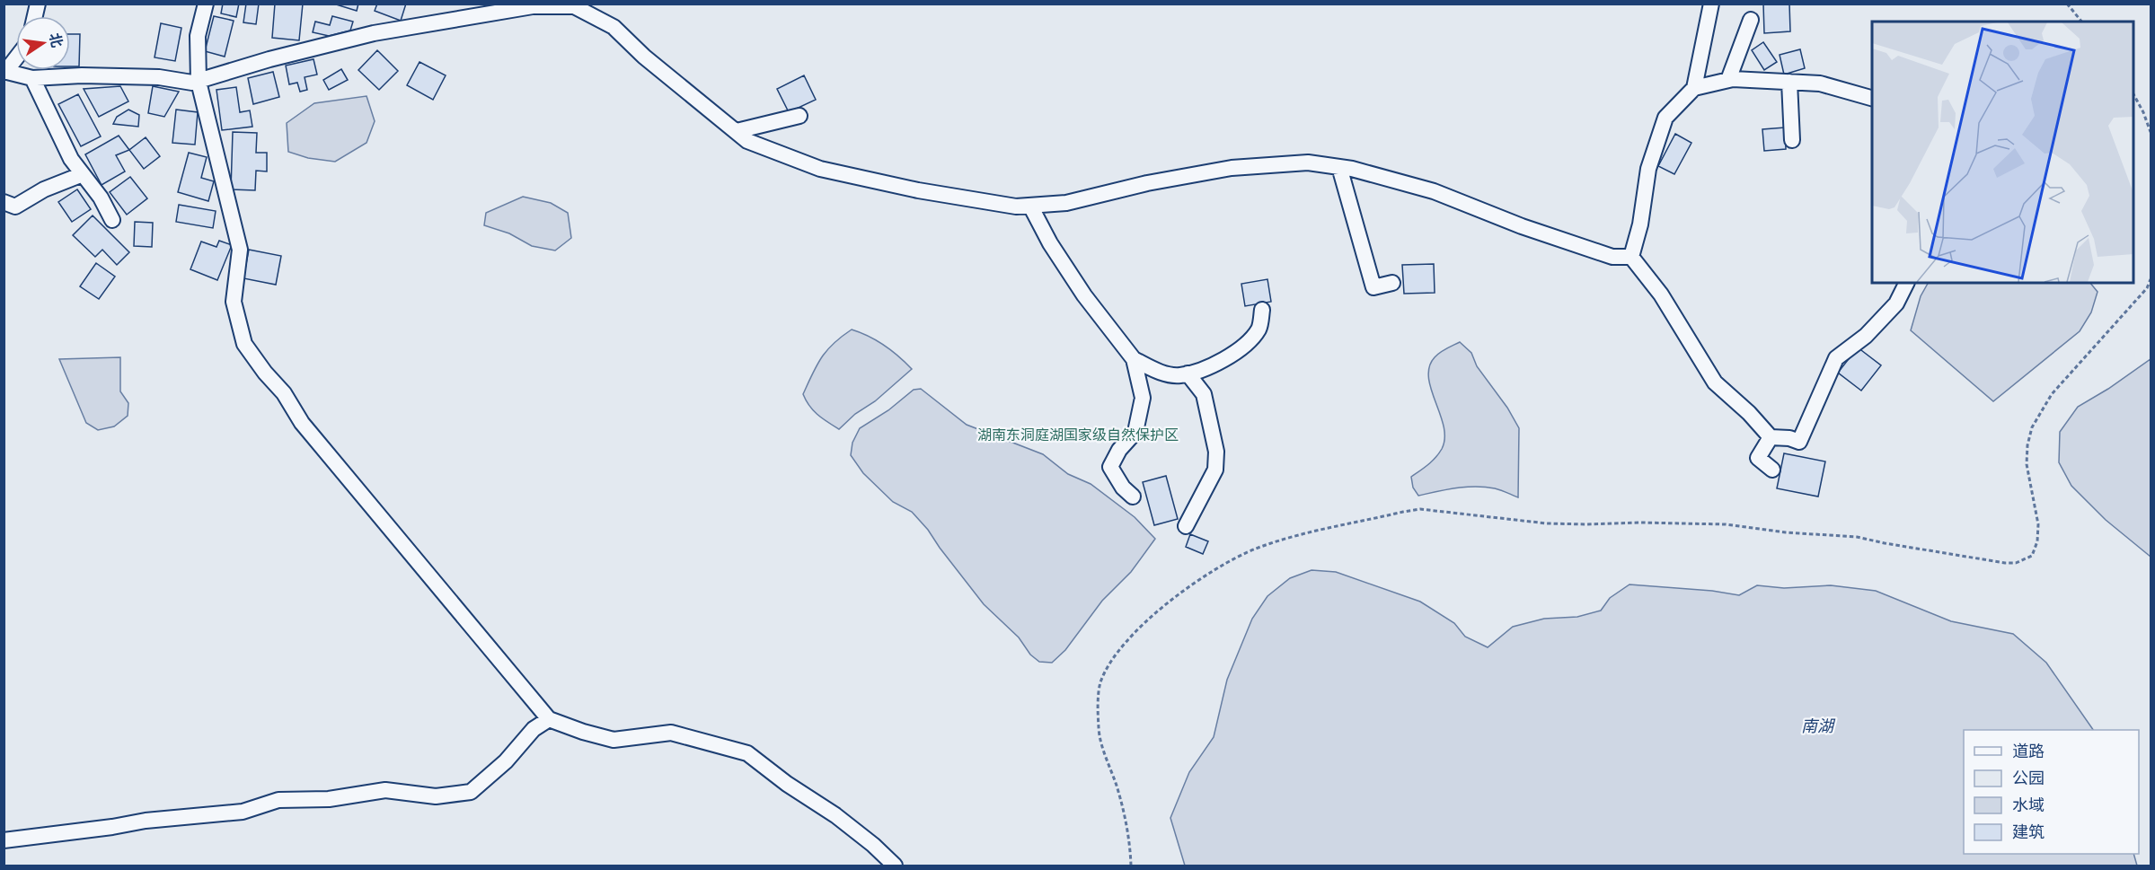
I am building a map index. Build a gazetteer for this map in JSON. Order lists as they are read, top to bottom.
{
  "water": ["南湖"],
  "parks": ["湖南东洞庭湖国家级自然保护区"],
  "legend": [
    "道路",
    "公园",
    "水域",
    "建筑"
  ],
  "north": "right"
}
